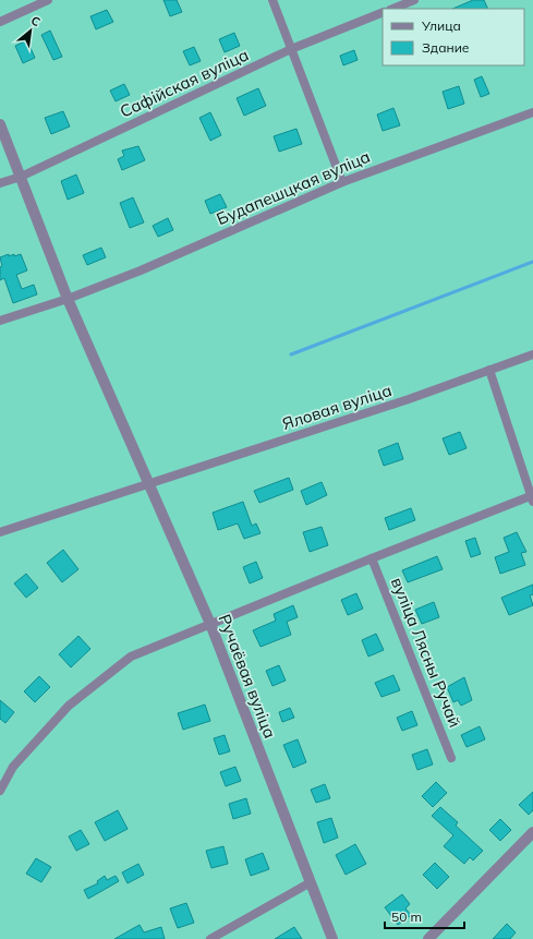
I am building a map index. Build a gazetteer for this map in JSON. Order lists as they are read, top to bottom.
{
  "streets": {
    "street": [
      "Сафійская вуліца",
      "Будапешцкая вуліца",
      "Яловая вуліца",
      "вуліца Лясны Ручай",
      "Ручаёвая вуліца"
    ]
  },
  "crossings": [
    ["Будапешцкая вуліца", "Ручаёвая вуліца"],
    ["Яловая вуліца", "Ручаёвая вуліца"]
  ],
  "legend": ["Улица", "Здание"],
  "scale_bar": "50 m",
  "north": "top right"
}
